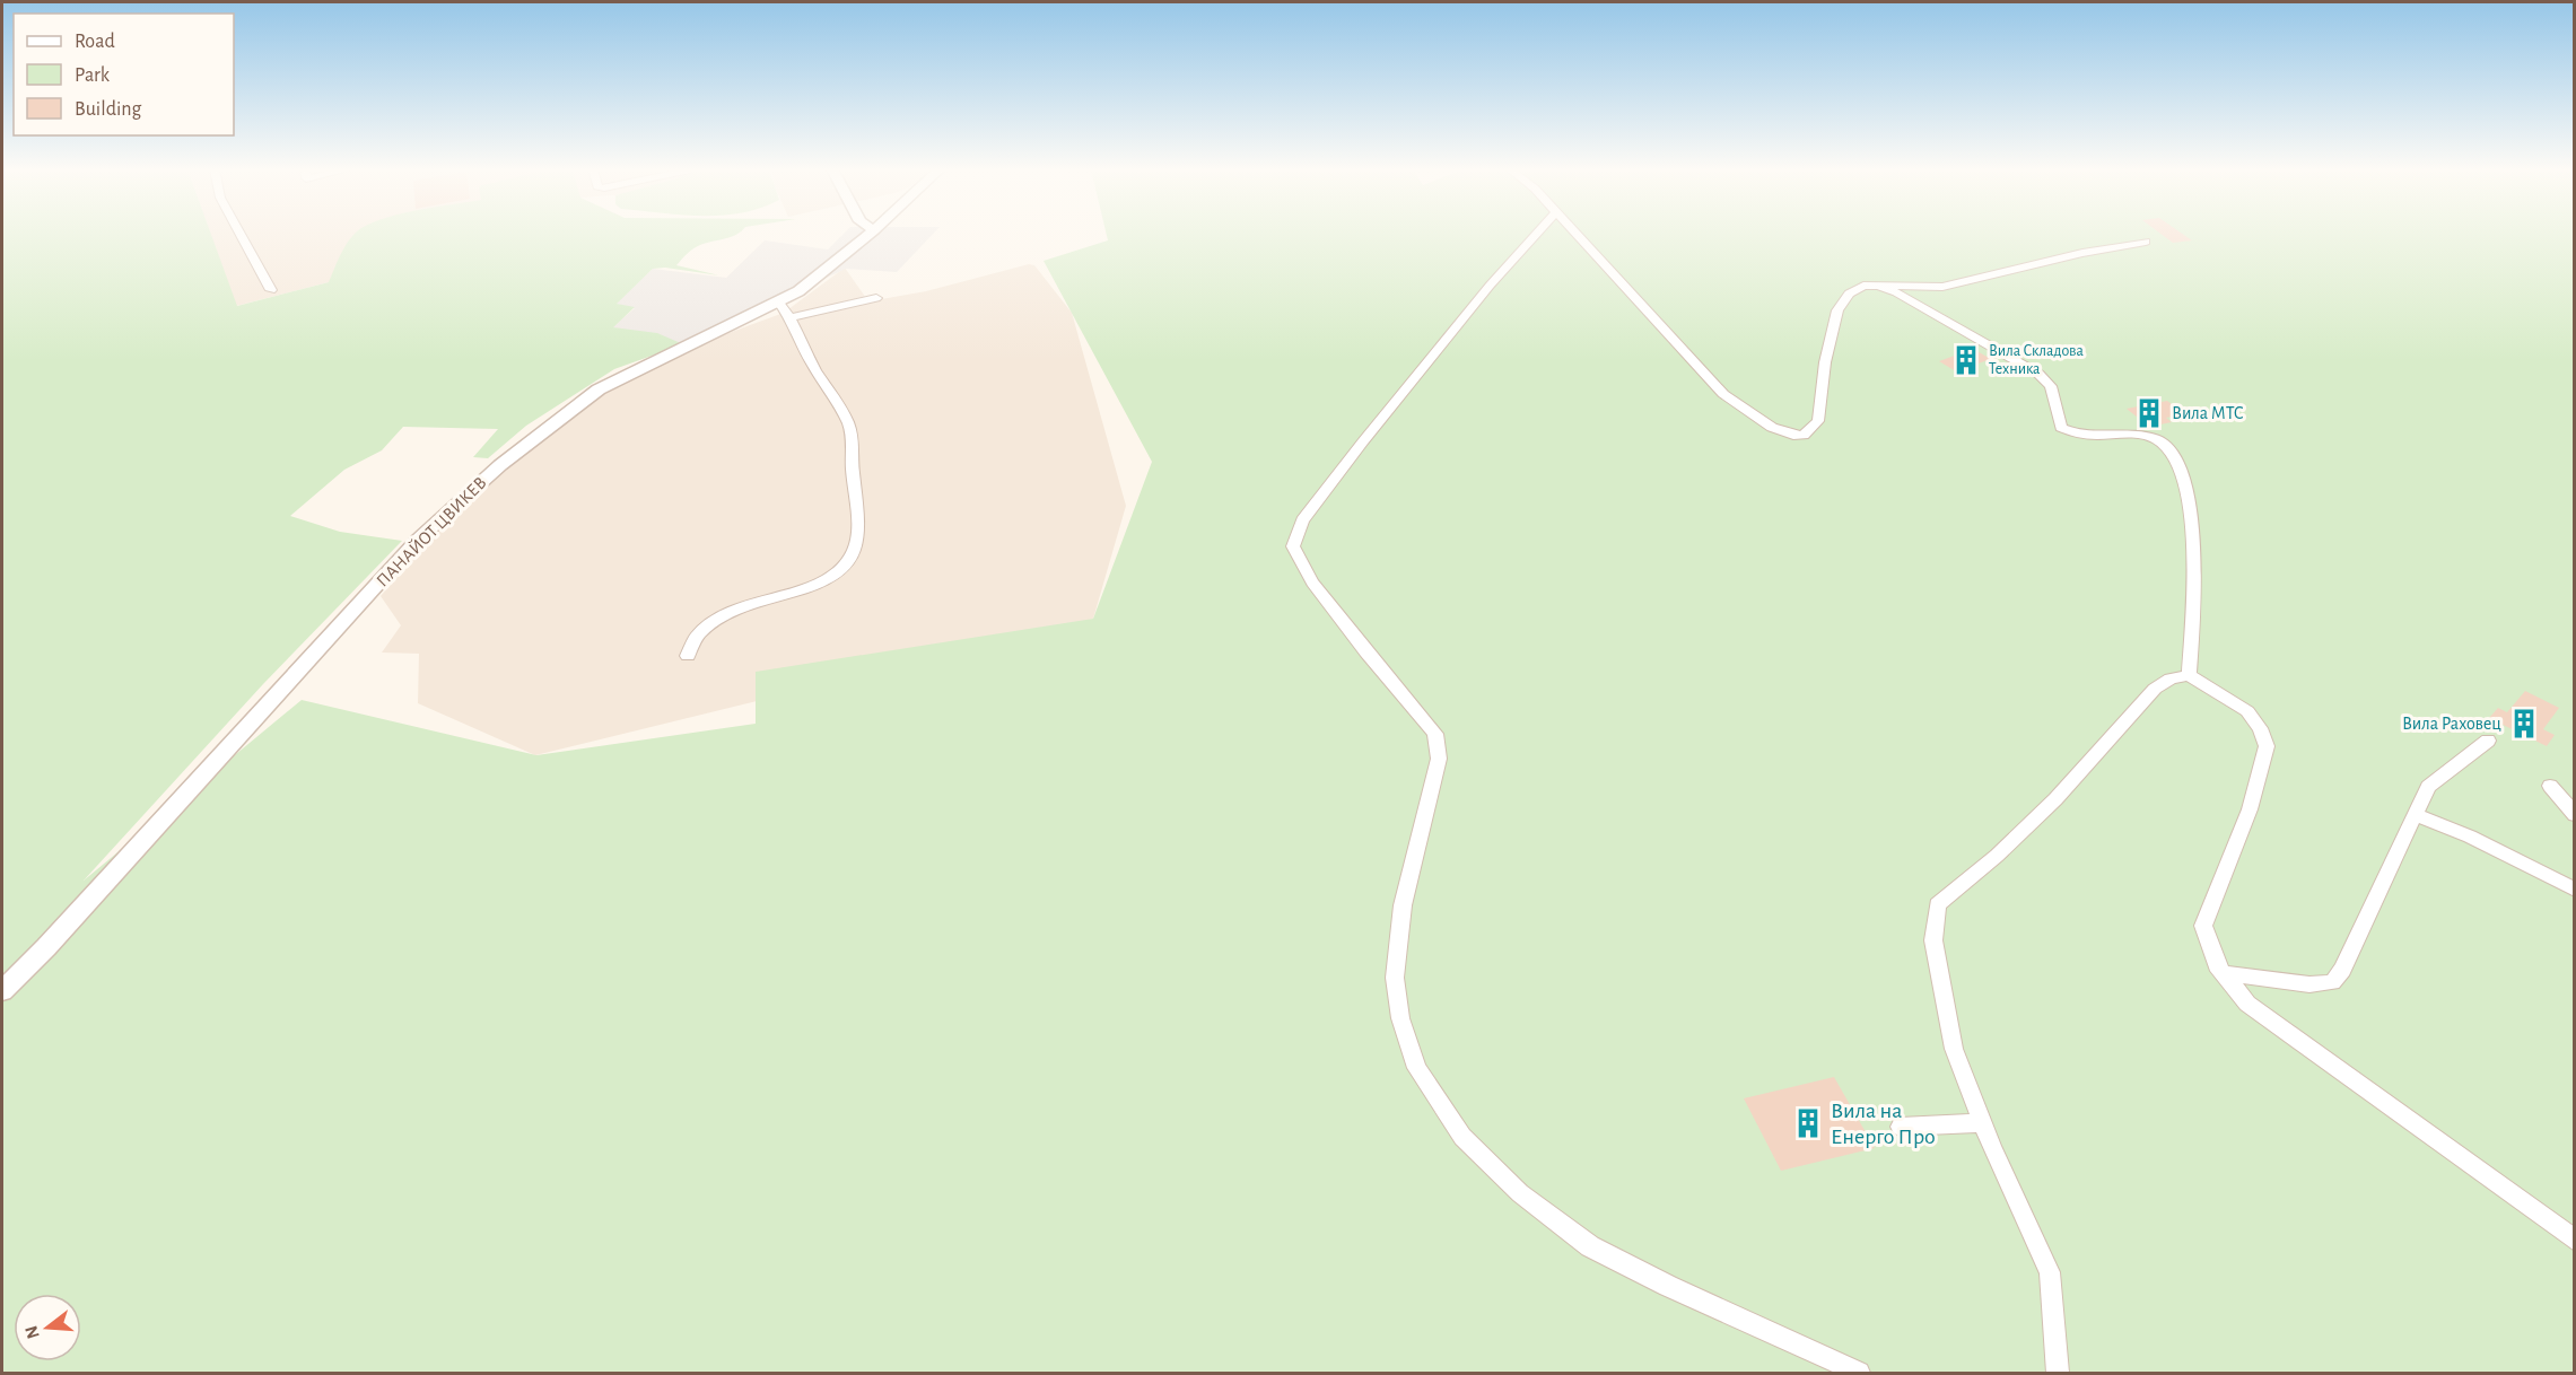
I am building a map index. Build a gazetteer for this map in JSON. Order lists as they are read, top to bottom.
{
  "streets": {
    "street": ["ПАНАЙОТ ЦВИКЕВ"]
  },
  "places": {
    "building": [
      "Вила Складова Техника",
      "Вила МТС",
      "Вила Раховец",
      "Вила на Енерго Про"
    ]
  },
  "legend": ["Road", "Park", "Building"],
  "north": "left"
}
